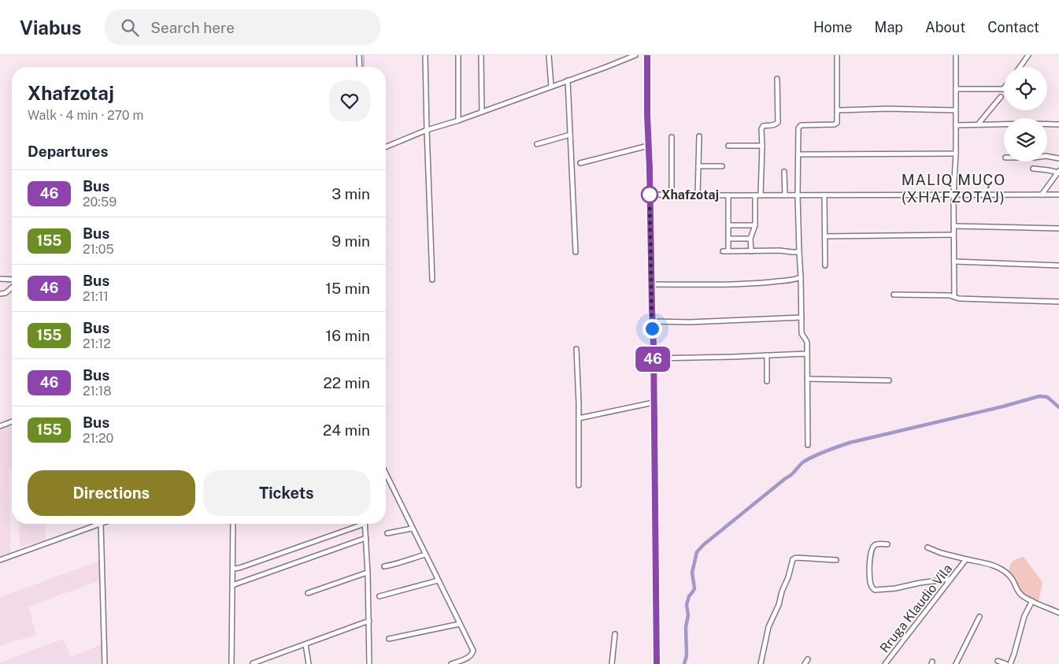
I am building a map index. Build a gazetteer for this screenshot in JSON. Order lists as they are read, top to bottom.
{
  "streets": {
    "street": ["Rruga Klaudio Vila"]
  },
  "districts": ["MALIQ MUÇO (XHAFZOTAJ)"],
  "places": ["Xhafzotaj"],
  "lines": ["bus line 46"],
  "page": {
    "header": "Viabus",
    "search": "Search here",
    "nav": [
      "Home",
      "Map",
      "About",
      "Contact"
    ],
    "on_map": "46",
    "heading": [
      ["Xhafzotaj", "Walk · 4 min · 270 m"],
      "Departures"
    ],
    "list": [
      {
        "mark": "46",
        "name": "Bus",
        "note": "20:59",
        "value": "3 min"
      },
      {
        "mark": "155",
        "name": "Bus",
        "note": "21:05",
        "value": "9 min"
      },
      {
        "mark": "46",
        "name": "Bus",
        "note": "21:11",
        "value": "15 min"
      },
      {
        "mark": "155",
        "name": "Bus",
        "note": "21:12",
        "value": "16 min"
      },
      {
        "mark": "46",
        "name": "Bus",
        "note": "21:18",
        "value": "22 min"
      },
      {
        "mark": "155",
        "name": "Bus",
        "note": "21:20",
        "value": "24 min"
      }
    ],
    "buttons": ["Directions", "Tickets"]
  }
}
